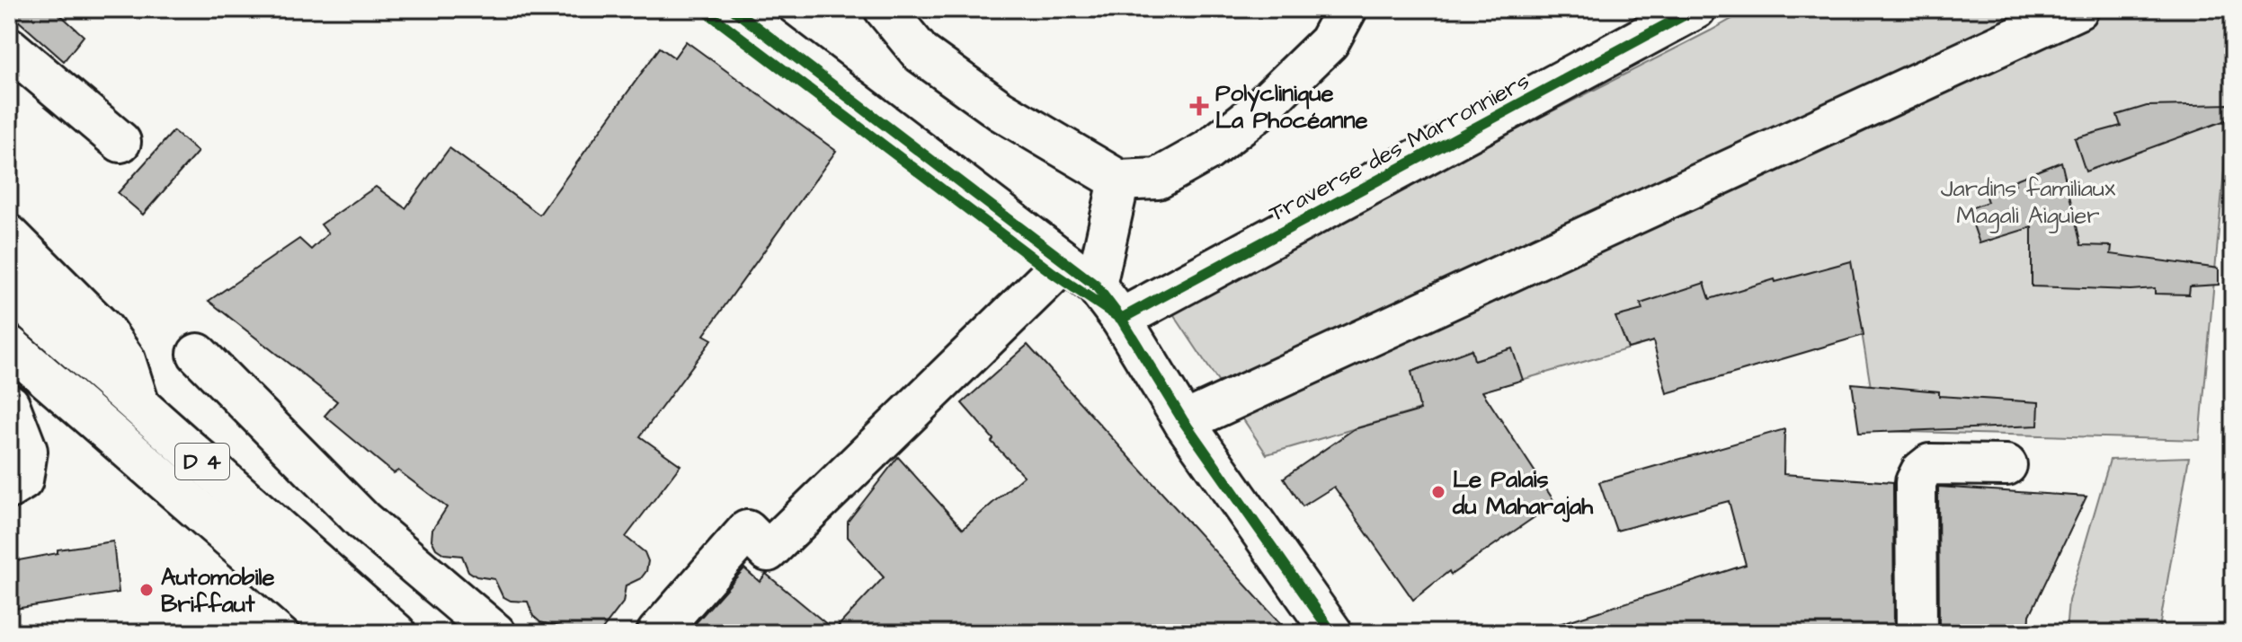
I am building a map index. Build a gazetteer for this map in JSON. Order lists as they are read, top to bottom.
{
  "streets": {
    "street": ["Traverse des Marronniers", "D 4"]
  },
  "parks": ["Jardins familiaux Magali Aiguier"],
  "places": {
    "health": ["Polyclinique La Phocéanne"],
    "other": ["Le Palais du Maharajah", "Automobile Briffaut"]
  }
}
